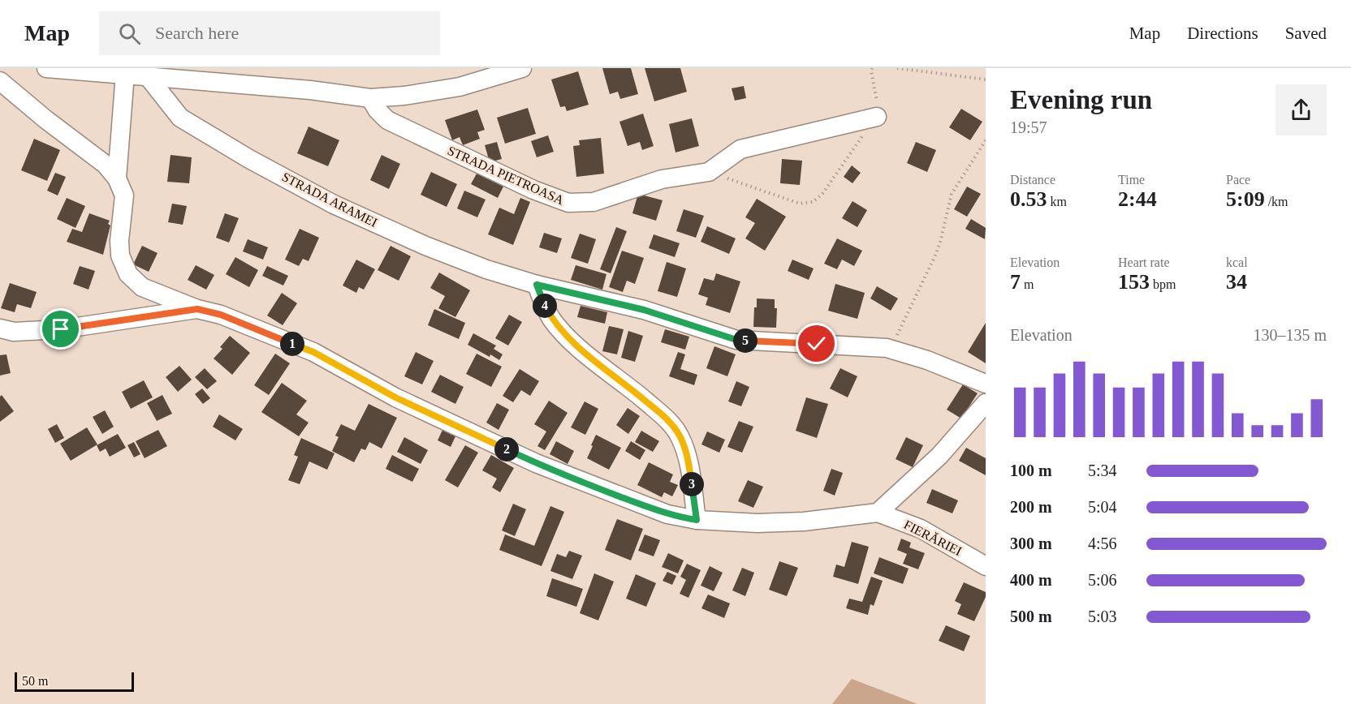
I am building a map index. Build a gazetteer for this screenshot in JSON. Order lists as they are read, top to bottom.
{
  "streets": {
    "street": ["STRADA PIETROASA", "STRADA ARAMEI", "FIERĂRIEI"]
  },
  "scale_bar": "50 m",
  "page": {
    "header": "Map",
    "search": "Search here",
    "nav": ["Map", "Directions", "Saved"],
    "heading": ["Evening run", "19:57"],
    "stats": [
      ["Distance", "0.53 km"],
      ["Time", "2:44"],
      ["Pace", "5:09 /km"],
      ["Elevation", "7 m"],
      ["Heart rate", "153 bpm"],
      ["kcal", "34"]
    ],
    "pins": [
      "4",
      "5",
      "1",
      "2",
      "3"
    ],
    "chart": ["Elevation", "130–135 m"],
    "list": [
      {
        "name": "100 m",
        "note": "5:34"
      },
      {
        "name": "200 m",
        "note": "5:04"
      },
      {
        "name": "300 m",
        "note": "4:56"
      },
      {
        "name": "400 m",
        "note": "5:06"
      },
      {
        "name": "500 m",
        "note": "5:03"
      }
    ],
    "scale": "50 m"
  }
}
